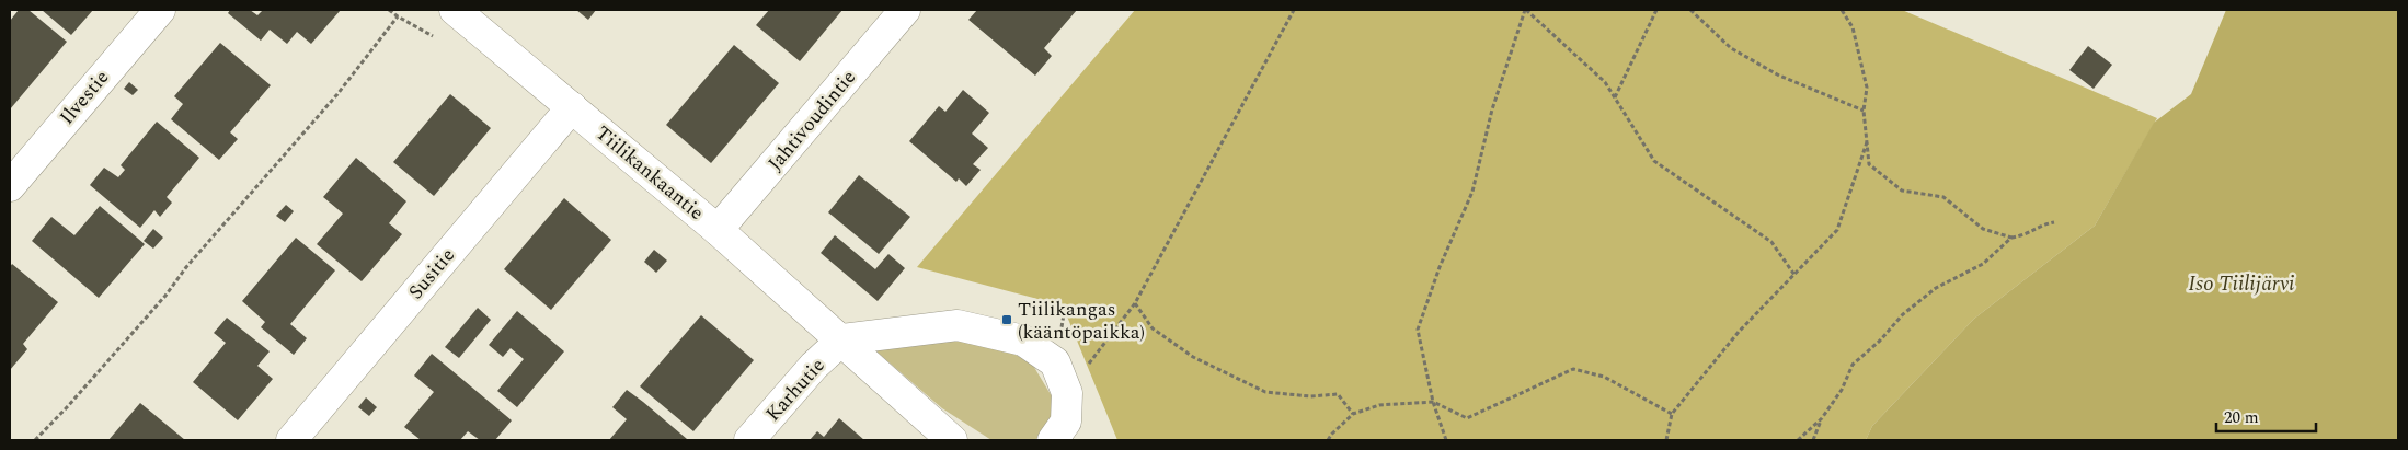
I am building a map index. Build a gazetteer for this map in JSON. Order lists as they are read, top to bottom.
{
  "streets": {
    "street": [
      "Ilvestie",
      "Jahtivoudintie",
      "Tiilikankaantie",
      "Susitie",
      "Karhutie"
    ]
  },
  "crossings": [
    ["Jahtivoudintie", "Tiilikankaantie"],
    ["Tiilikankaantie", "Susitie"],
    ["Tiilikankaantie", "Karhutie"]
  ],
  "water": ["Iso Tiilijärvi"],
  "places": {
    "transit": ["Tiilikangas (kääntöpaikka)"]
  },
  "scale_bar": "20 m"
}
